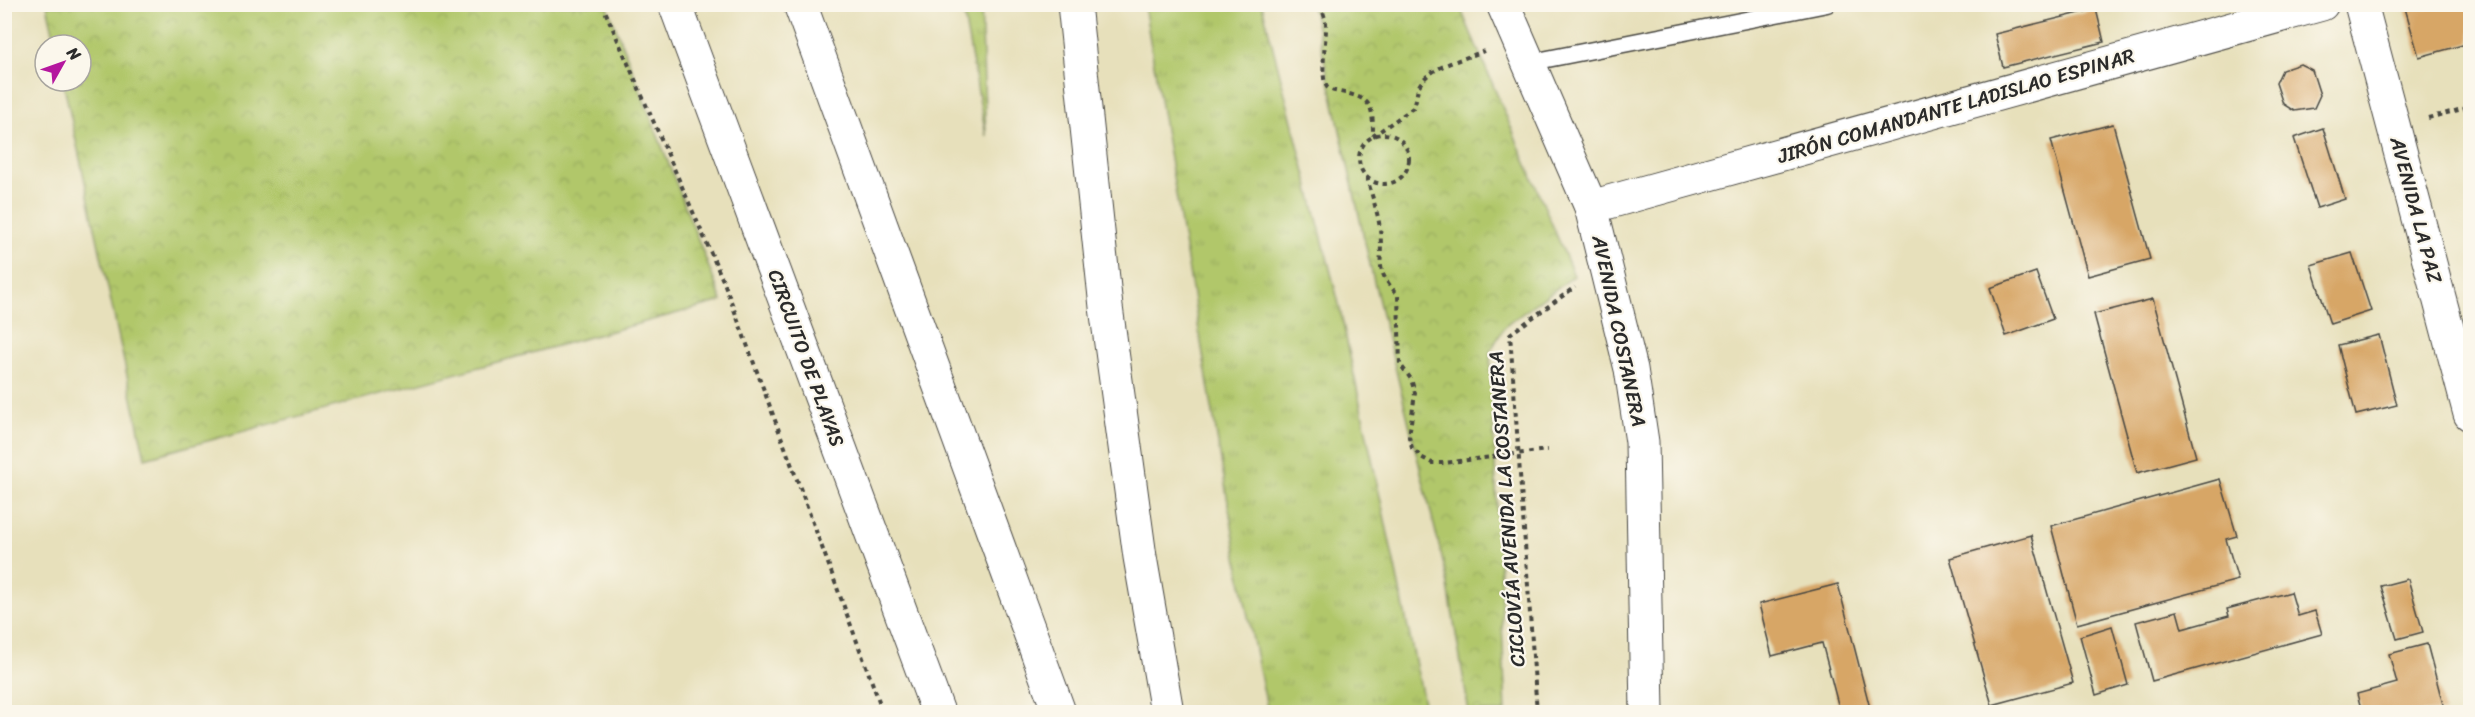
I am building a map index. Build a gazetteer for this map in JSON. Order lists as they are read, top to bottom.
{
  "streets": {
    "main road": [
      "JIRÓN COMANDANTE LADISLAO ESPINAR",
      "AVENIDA LA PAZ",
      "AVENIDA COSTANERA",
      "CIRCUITO DE PLAYAS"
    ],
    "path": ["CICLOVÍA AVENIDA LA COSTANERA"]
  },
  "crossings": [
    ["JIRÓN COMANDANTE LADISLAO ESPINAR", "AVENIDA COSTANERA"]
  ],
  "north": "top right"
}
